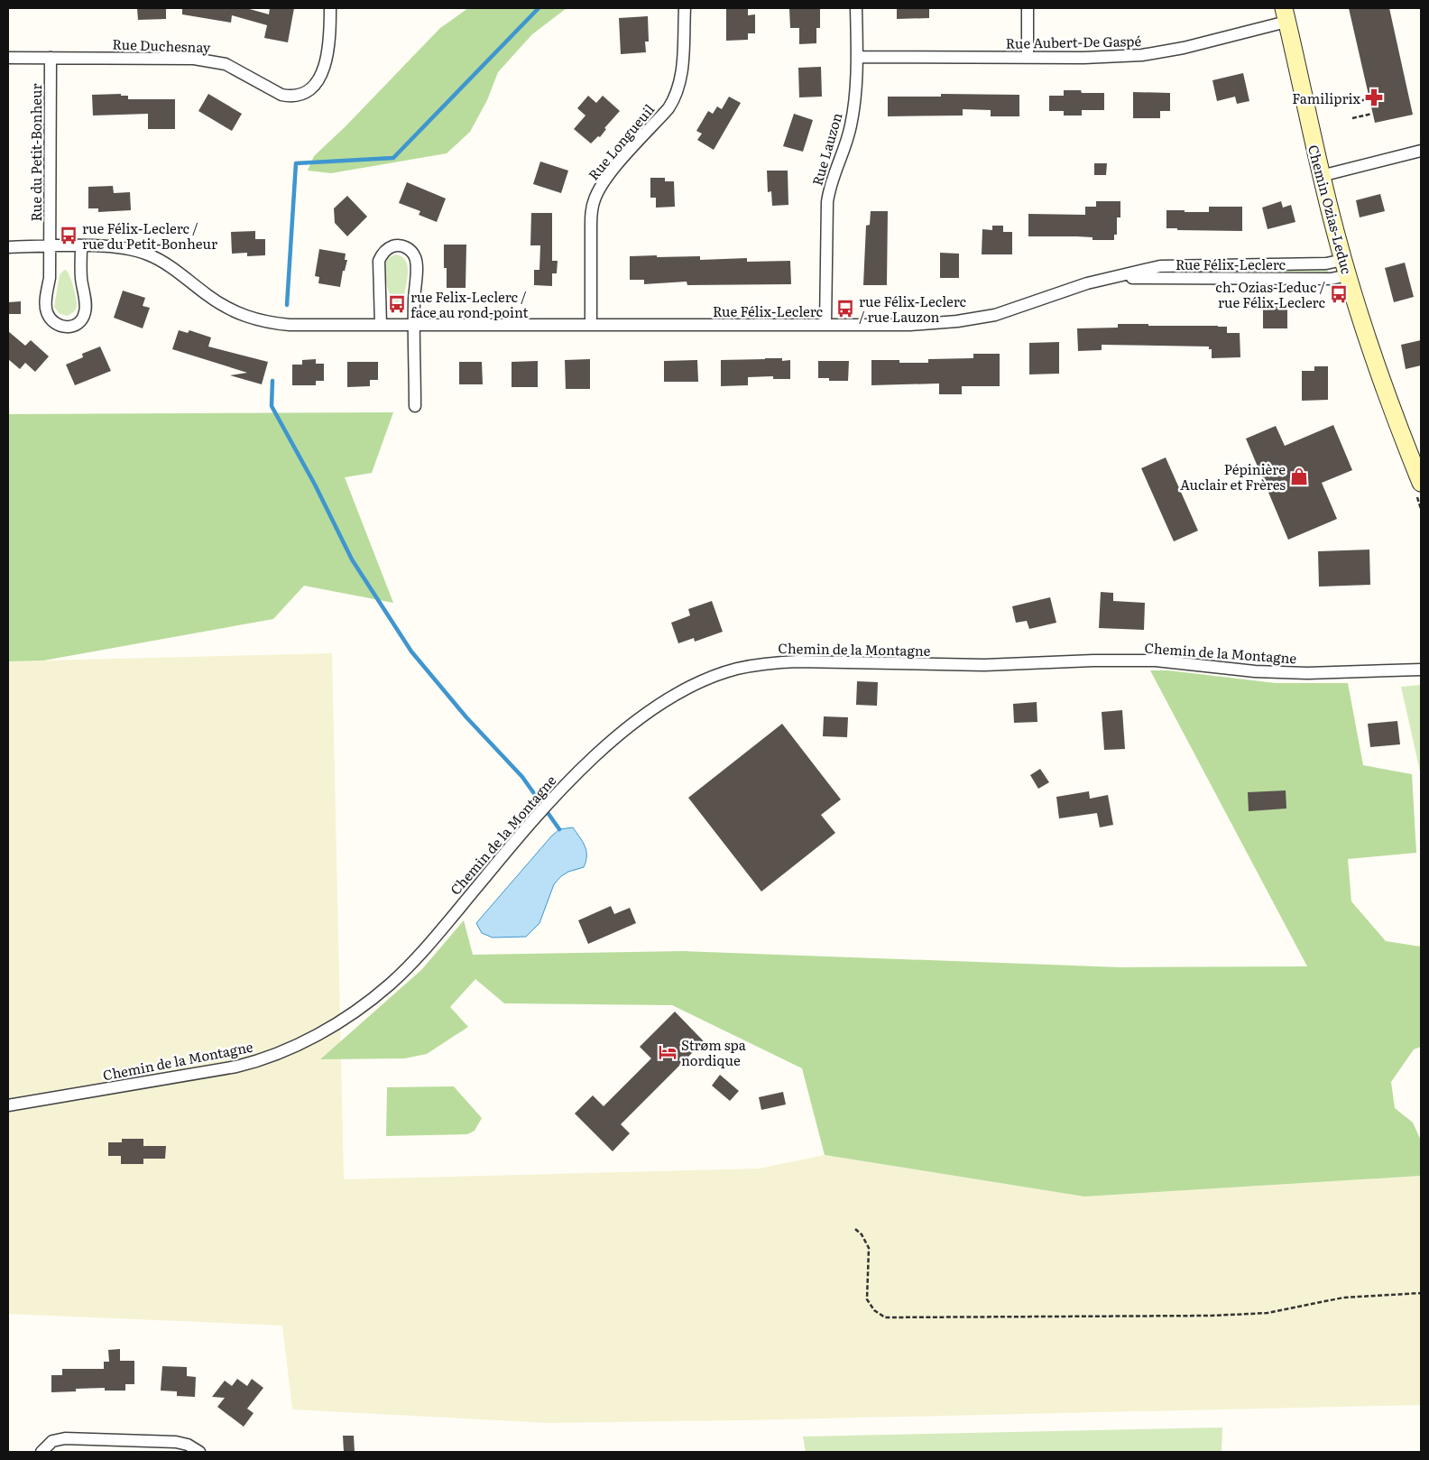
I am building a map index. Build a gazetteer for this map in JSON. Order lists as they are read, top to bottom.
{
  "streets": {
    "street": [
      "Rue Aubert-De Gaspé",
      "Rue Duchesnay",
      "Rue Longueuil",
      "Rue Lauzon",
      "Rue du Petit-Bonheur",
      "Chemin Ozias-Leduc",
      "Rue Félix-Leclerc",
      "Chemin de la Montagne"
    ]
  },
  "crossings": [
    ["Rue Aubert-De Gaspé", "Rue Lauzon"],
    ["Rue Aubert-De Gaspé", "Chemin Ozias-Leduc"],
    ["Rue Duchesnay", "Rue du Petit-Bonheur"],
    ["Rue Longueuil", "Rue Félix-Leclerc"],
    ["Rue Lauzon", "Rue Félix-Leclerc"],
    ["Rue du Petit-Bonheur", "Rue Félix-Leclerc"],
    ["Chemin Ozias-Leduc", "Rue Félix-Leclerc"]
  ],
  "places": {
    "pharmacy": ["Familiprix"],
    "bus stop": [
      "rue Félix-Leclerc / rue du Petit-Bonheur",
      "ch. Ozias-Leduc / rue Félix-Leclerc",
      "rue Felix-Leclerc / face au rond-point",
      "rue Félix-Leclerc / rue Lauzon"
    ],
    "shop": ["Pépinière Auclair et Frères"],
    "hotel": ["Strøm spa nordique"]
  }
}
